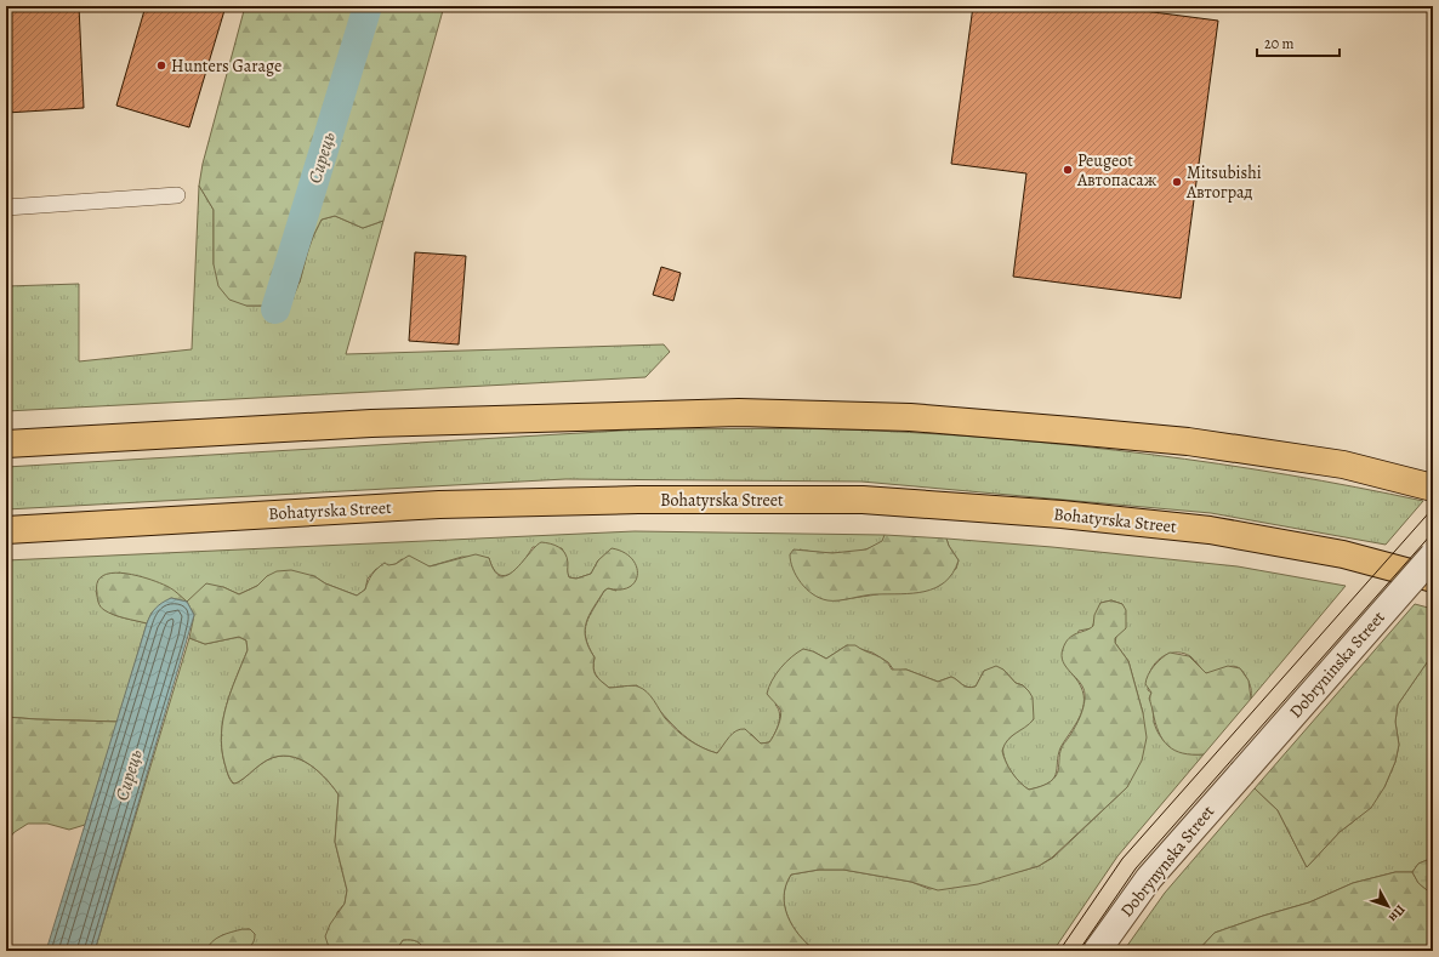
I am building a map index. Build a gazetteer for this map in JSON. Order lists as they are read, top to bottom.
{
  "streets": {
    "main road": ["Bohatyrska Street"],
    "street": ["Dobryninska Street", "Dobrynynska Street"]
  },
  "crossings": [
    ["Dobryninska Street", "Dobrynynska Street"]
  ],
  "water": ["Сирець"],
  "places": ["Hunters Garage", "Peugeot Автопасаж", "Mitsubishi Автоград"],
  "scale_bar": "20 m",
  "north": "bottom right"
}
